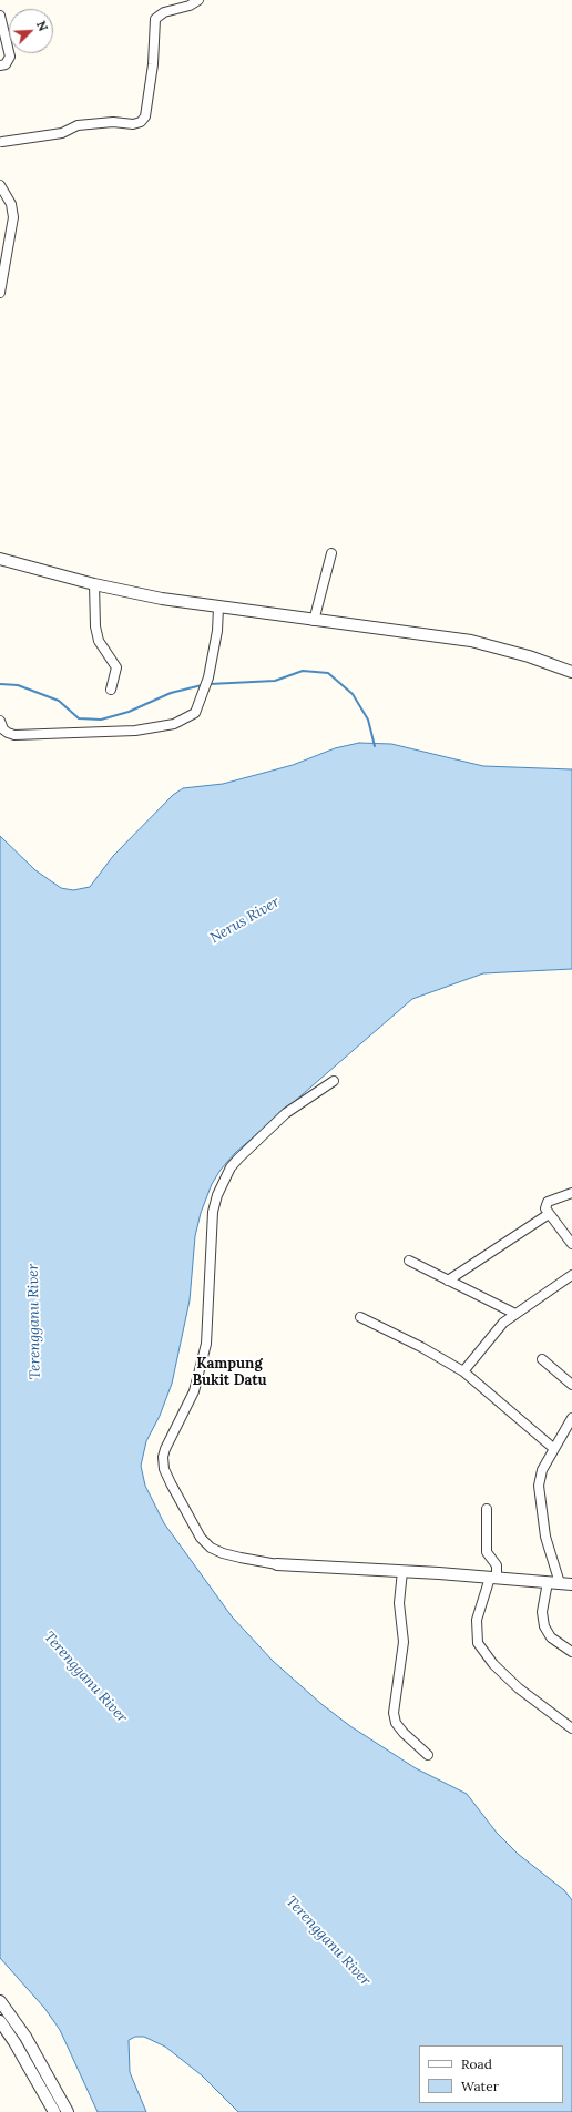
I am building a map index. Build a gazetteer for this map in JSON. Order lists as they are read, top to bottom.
{
  "districts": ["Kampung Bukit Datu"],
  "water": ["Nerus River", "Terengganu River"],
  "legend": ["Road", "Water"],
  "north": "top right"
}
